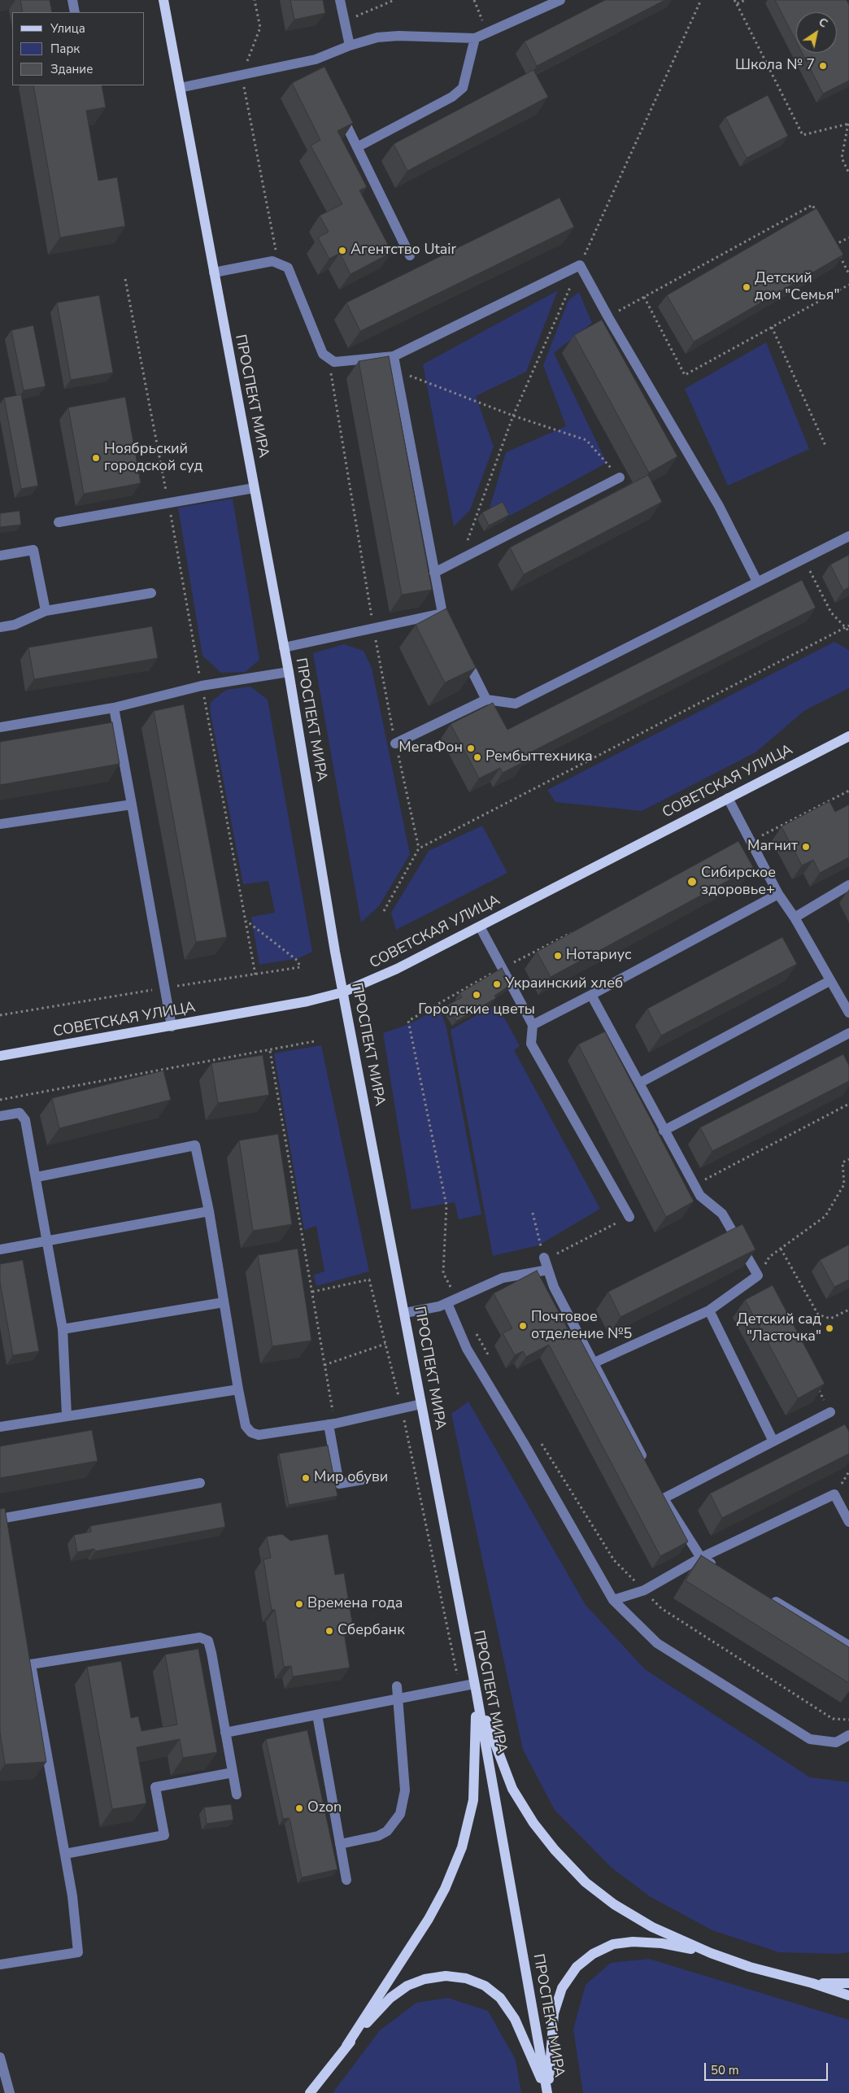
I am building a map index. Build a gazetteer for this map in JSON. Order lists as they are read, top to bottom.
{
  "streets": {
    "main road": ["ПРОСПЕКТ МИРА", "СОВЕТСКАЯ УЛИЦА"]
  },
  "crossings": [
    ["ПРОСПЕКТ МИРА", "СОВЕТСКАЯ УЛИЦА"]
  ],
  "places": [
    "Школа № 7",
    "Агентство Utair",
    "Детский дом \"Семья\"",
    "Ноябрьский городской суд",
    "МегаФон",
    "Рембыттехника",
    "Магнит",
    "Сибирское здоровье+",
    "Нотариус",
    "Украинский хлеб",
    "Городские цветы",
    "Почтовое отделение №5",
    "Детский сад \"Ласточка\"",
    "Мир обуви",
    "Времена года",
    "Сбербанк",
    "Ozon"
  ],
  "legend": ["Улица", "Парк", "Здание"],
  "scale_bar": "50 m",
  "north": "top right"
}
